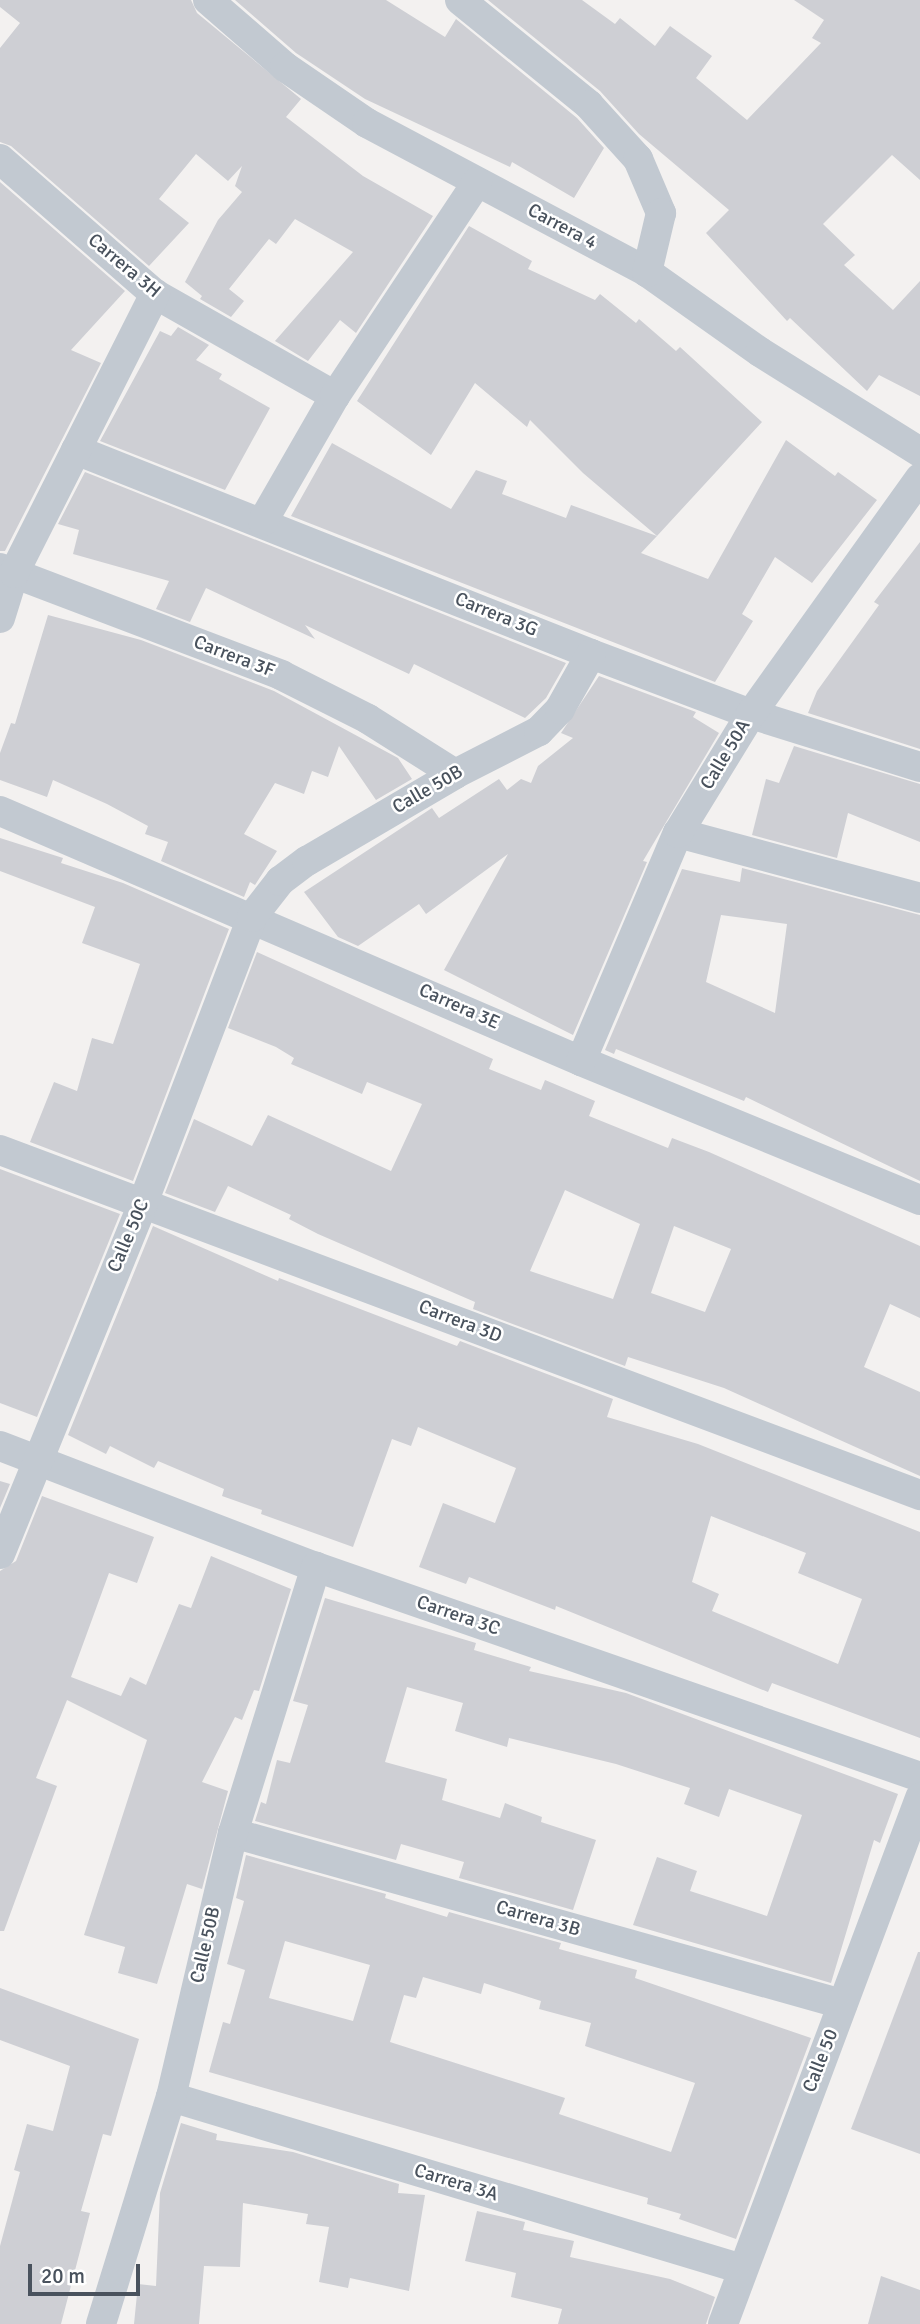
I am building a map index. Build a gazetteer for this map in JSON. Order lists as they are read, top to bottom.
{
  "streets": {
    "street": [
      "Carrera 4",
      "Carrera 3H",
      "Carrera 3G",
      "Carrera 3F",
      "Calle 50A",
      "Calle 50B",
      "Carrera 3E",
      "Calle 50C",
      "Carrera 3D",
      "Carrera 3C",
      "Carrera 3B",
      "Calle 50",
      "Carrera 3A"
    ]
  },
  "crossings": [
    ["Carrera 3G", "Calle 50A"],
    ["Carrera 3G", "Calle 50B"],
    ["Carrera 3F", "Calle 50B"],
    ["Calle 50A", "Carrera 3E"],
    ["Calle 50B", "Carrera 3E"],
    ["Calle 50B", "Calle 50C"],
    ["Calle 50B", "Carrera 3C"],
    ["Calle 50B", "Carrera 3B"],
    ["Calle 50B", "Carrera 3A"],
    ["Carrera 3E", "Calle 50C"],
    ["Calle 50C", "Carrera 3D"],
    ["Calle 50C", "Carrera 3C"],
    ["Carrera 3B", "Calle 50"],
    ["Calle 50", "Carrera 3A"]
  ],
  "scale_bar": "20 m"
}
